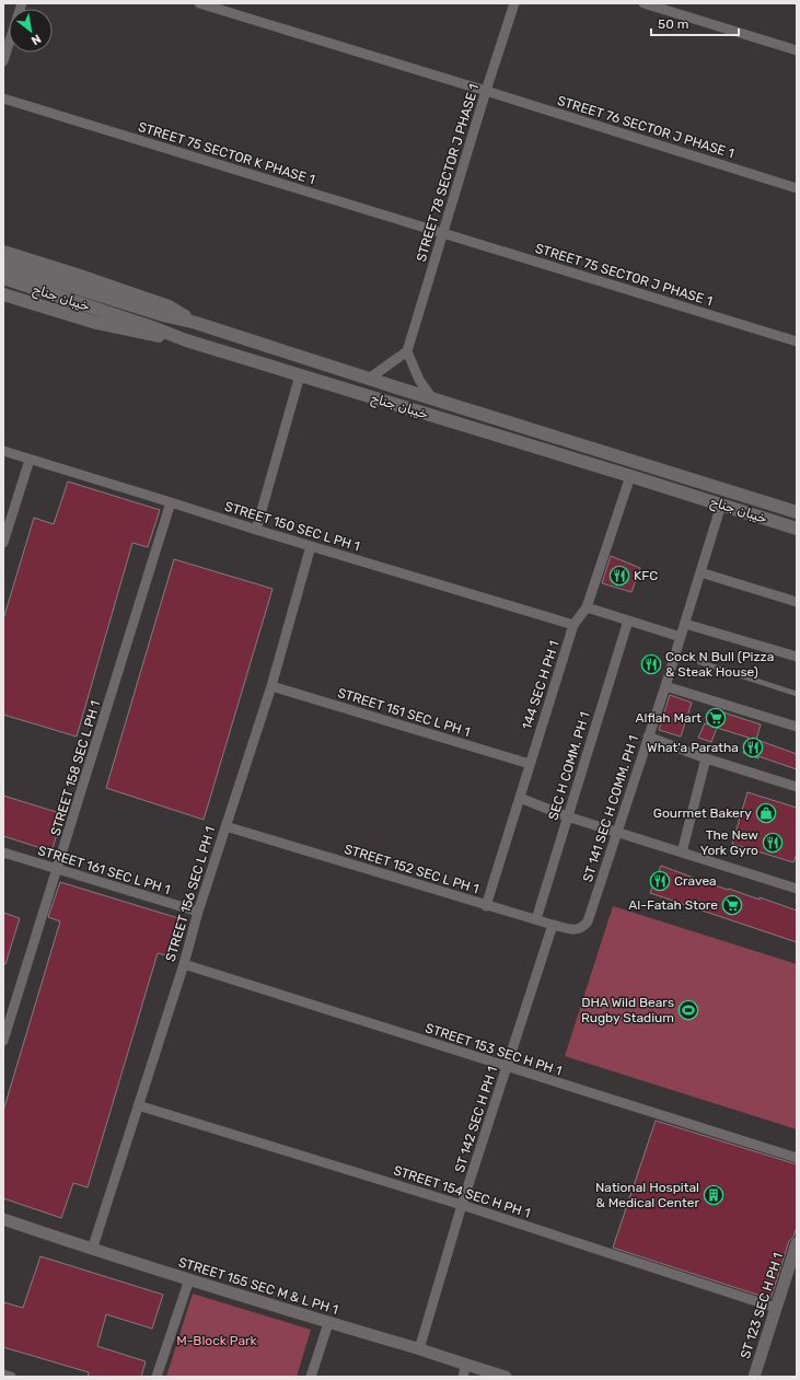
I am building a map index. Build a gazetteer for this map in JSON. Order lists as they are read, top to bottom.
{
  "streets": {
    "main road": ["خیبان جناح"],
    "street": [
      "STREET 76 SECTOR J PHASE 1",
      "STREET 75 SECTOR K PHASE 1",
      "STREET 78 SECTOR J PHASE 1",
      "STREET 75 SECTOR J PHASE 1",
      "STREET 150 SEC L PH 1",
      "144 SEC H PH 1",
      "STREET 151 SEC L PH 1",
      "SEC H COMM. PH 1",
      "STREET 158 SEC L PH 1",
      "ST 141 SEC H COMM. PH 1",
      "STREET 152 SEC L PH 1",
      "STREET 161 SEC L PH 1",
      "STREET 156 SEC L PH 1",
      "STREET 153 SEC H PH 1",
      "ST 142 SEC H PH 1",
      "STREET 154 SEC H PH 1",
      "STREET 155 SEC M & L PH 1",
      "ST 123 SEC H PH 1"
    ]
  },
  "crossings": [
    ["STREET 76 SECTOR J PHASE 1", "STREET 78 SECTOR J PHASE 1"],
    ["STREET 75 SECTOR K PHASE 1", "STREET 78 SECTOR J PHASE 1"],
    ["STREET 75 SECTOR K PHASE 1", "STREET 75 SECTOR J PHASE 1"],
    ["STREET 78 SECTOR J PHASE 1", "STREET 75 SECTOR J PHASE 1"],
    ["خیبان جناح", "144 SEC H PH 1"],
    ["خیبان جناح", "ST 141 SEC H COMM. PH 1"],
    ["STREET 150 SEC L PH 1", "144 SEC H PH 1"],
    ["STREET 150 SEC L PH 1", "STREET 158 SEC L PH 1"],
    ["STREET 150 SEC L PH 1", "STREET 156 SEC L PH 1"],
    ["144 SEC H PH 1", "STREET 151 SEC L PH 1"],
    ["144 SEC H PH 1", "STREET 152 SEC L PH 1"],
    ["STREET 151 SEC L PH 1", "STREET 156 SEC L PH 1"],
    ["SEC H COMM. PH 1", "STREET 152 SEC L PH 1"],
    ["STREET 158 SEC L PH 1", "STREET 161 SEC L PH 1"],
    ["ST 141 SEC H COMM. PH 1", "STREET 152 SEC L PH 1"],
    ["STREET 152 SEC L PH 1", "STREET 156 SEC L PH 1"],
    ["STREET 152 SEC L PH 1", "ST 142 SEC H PH 1"],
    ["STREET 161 SEC L PH 1", "STREET 156 SEC L PH 1"],
    ["STREET 156 SEC L PH 1", "STREET 153 SEC H PH 1"],
    ["STREET 156 SEC L PH 1", "STREET 154 SEC H PH 1"],
    ["STREET 156 SEC L PH 1", "STREET 155 SEC M & L PH 1"],
    ["STREET 153 SEC H PH 1", "ST 142 SEC H PH 1"],
    ["ST 142 SEC H PH 1", "STREET 154 SEC H PH 1"],
    ["ST 142 SEC H PH 1", "STREET 155 SEC M & L PH 1"],
    ["STREET 154 SEC H PH 1", "ST 123 SEC H PH 1"]
  ],
  "parks": ["M-Block Park"],
  "places": {
    "restaurant": [
      "KFC",
      "Cock N Bull (Pizza & Steak House)",
      "What'a Paratha",
      "The New York Gyro",
      "Cravea"
    ],
    "supermarket": ["Alflah Mart", "Al-Fatah Store"],
    "shop": ["Gourmet Bakery"],
    "sports": ["DHA Wild Bears Rugby Stadium"],
    "building": ["National Hospital & Medical Center"]
  },
  "scale_bar": "50 m",
  "north": "bottom right"
}
